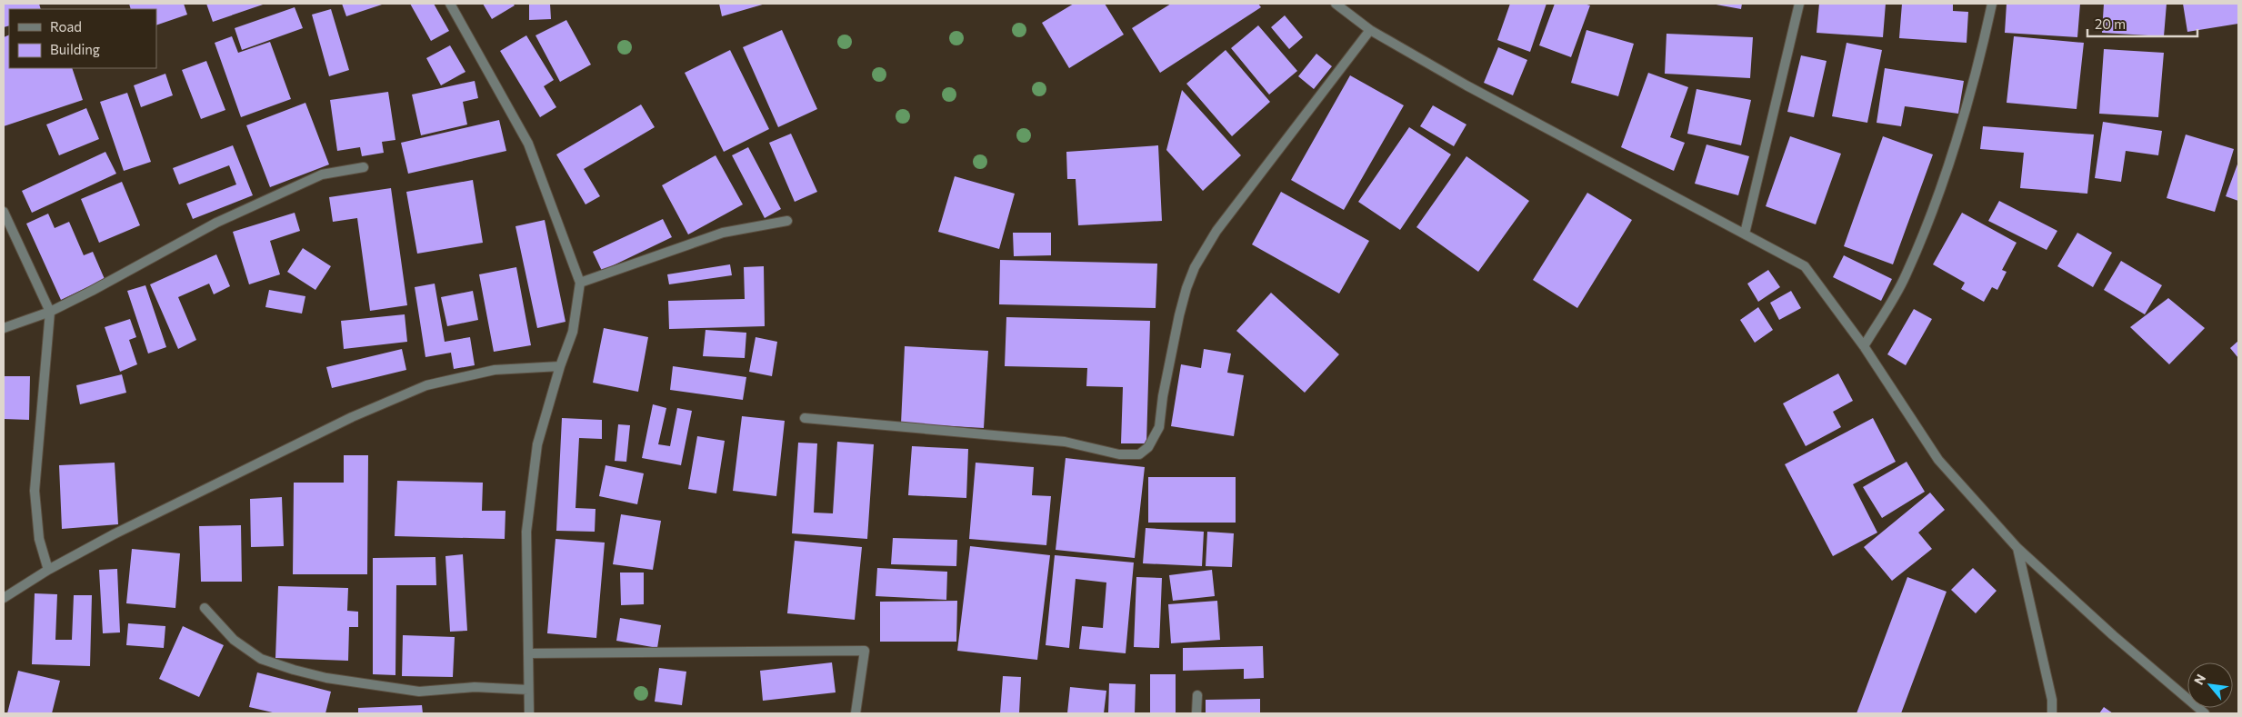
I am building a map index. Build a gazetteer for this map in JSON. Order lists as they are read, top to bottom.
{
  "legend": ["Road", "Building"],
  "scale_bar": "20 m",
  "north": "top left"
}
